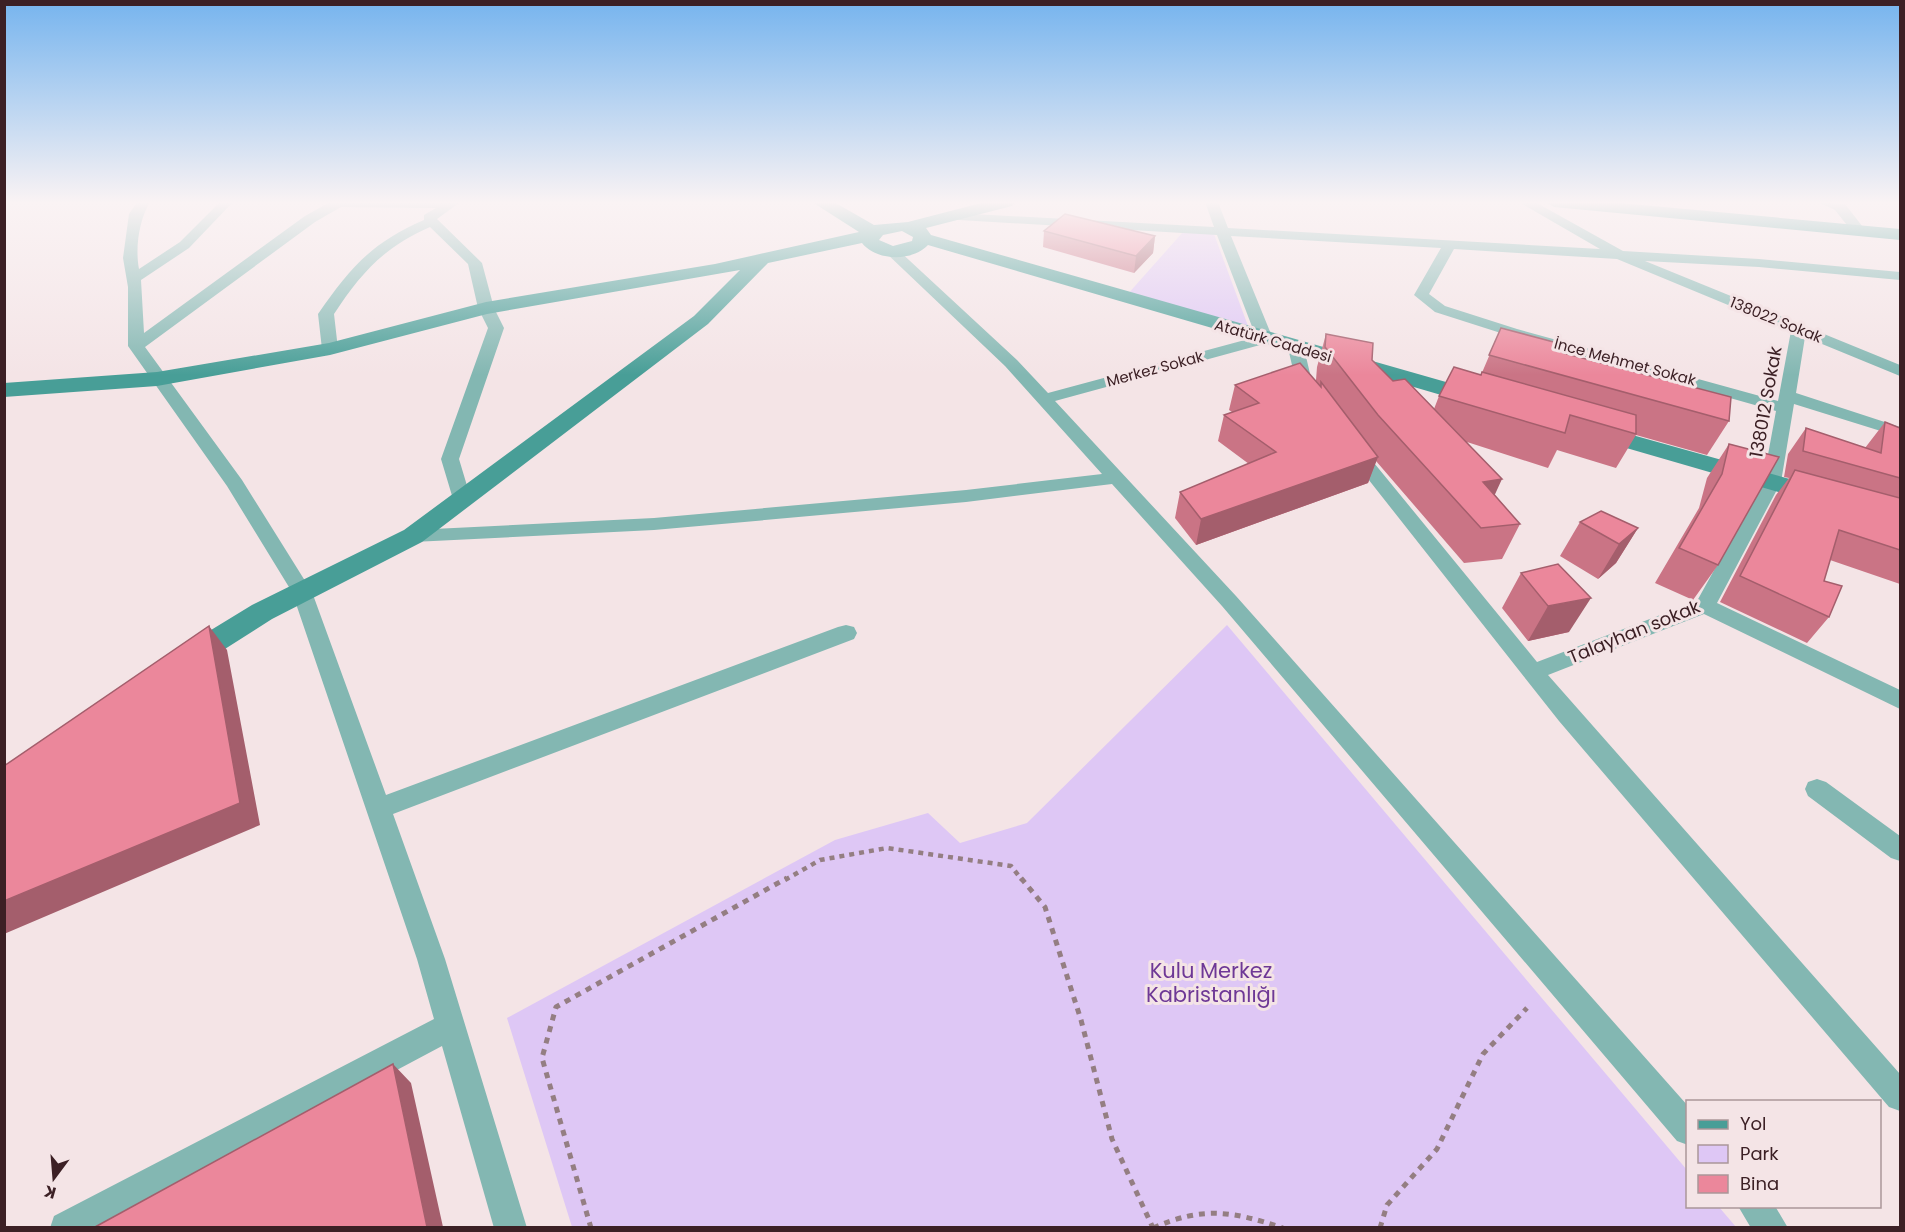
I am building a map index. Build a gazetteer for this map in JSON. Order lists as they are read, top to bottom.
{
  "streets": {
    "street": [
      "138022 Sokak",
      "Atatürk Caddesi",
      "İnce Mehmet Sokak",
      "Merkez Sokak",
      "138012 Sokak",
      "Talayhan sokak"
    ]
  },
  "crossings": [
    ["138022 Sokak", "138012 Sokak"],
    ["Atatürk Caddesi", "Merkez Sokak"],
    ["İnce Mehmet Sokak", "138012 Sokak"],
    ["138012 Sokak", "Talayhan sokak"]
  ],
  "parks": ["Kulu Merkez Kabristanlığı"],
  "legend": ["Yol", "Park", "Bina"],
  "north": "bottom"
}
